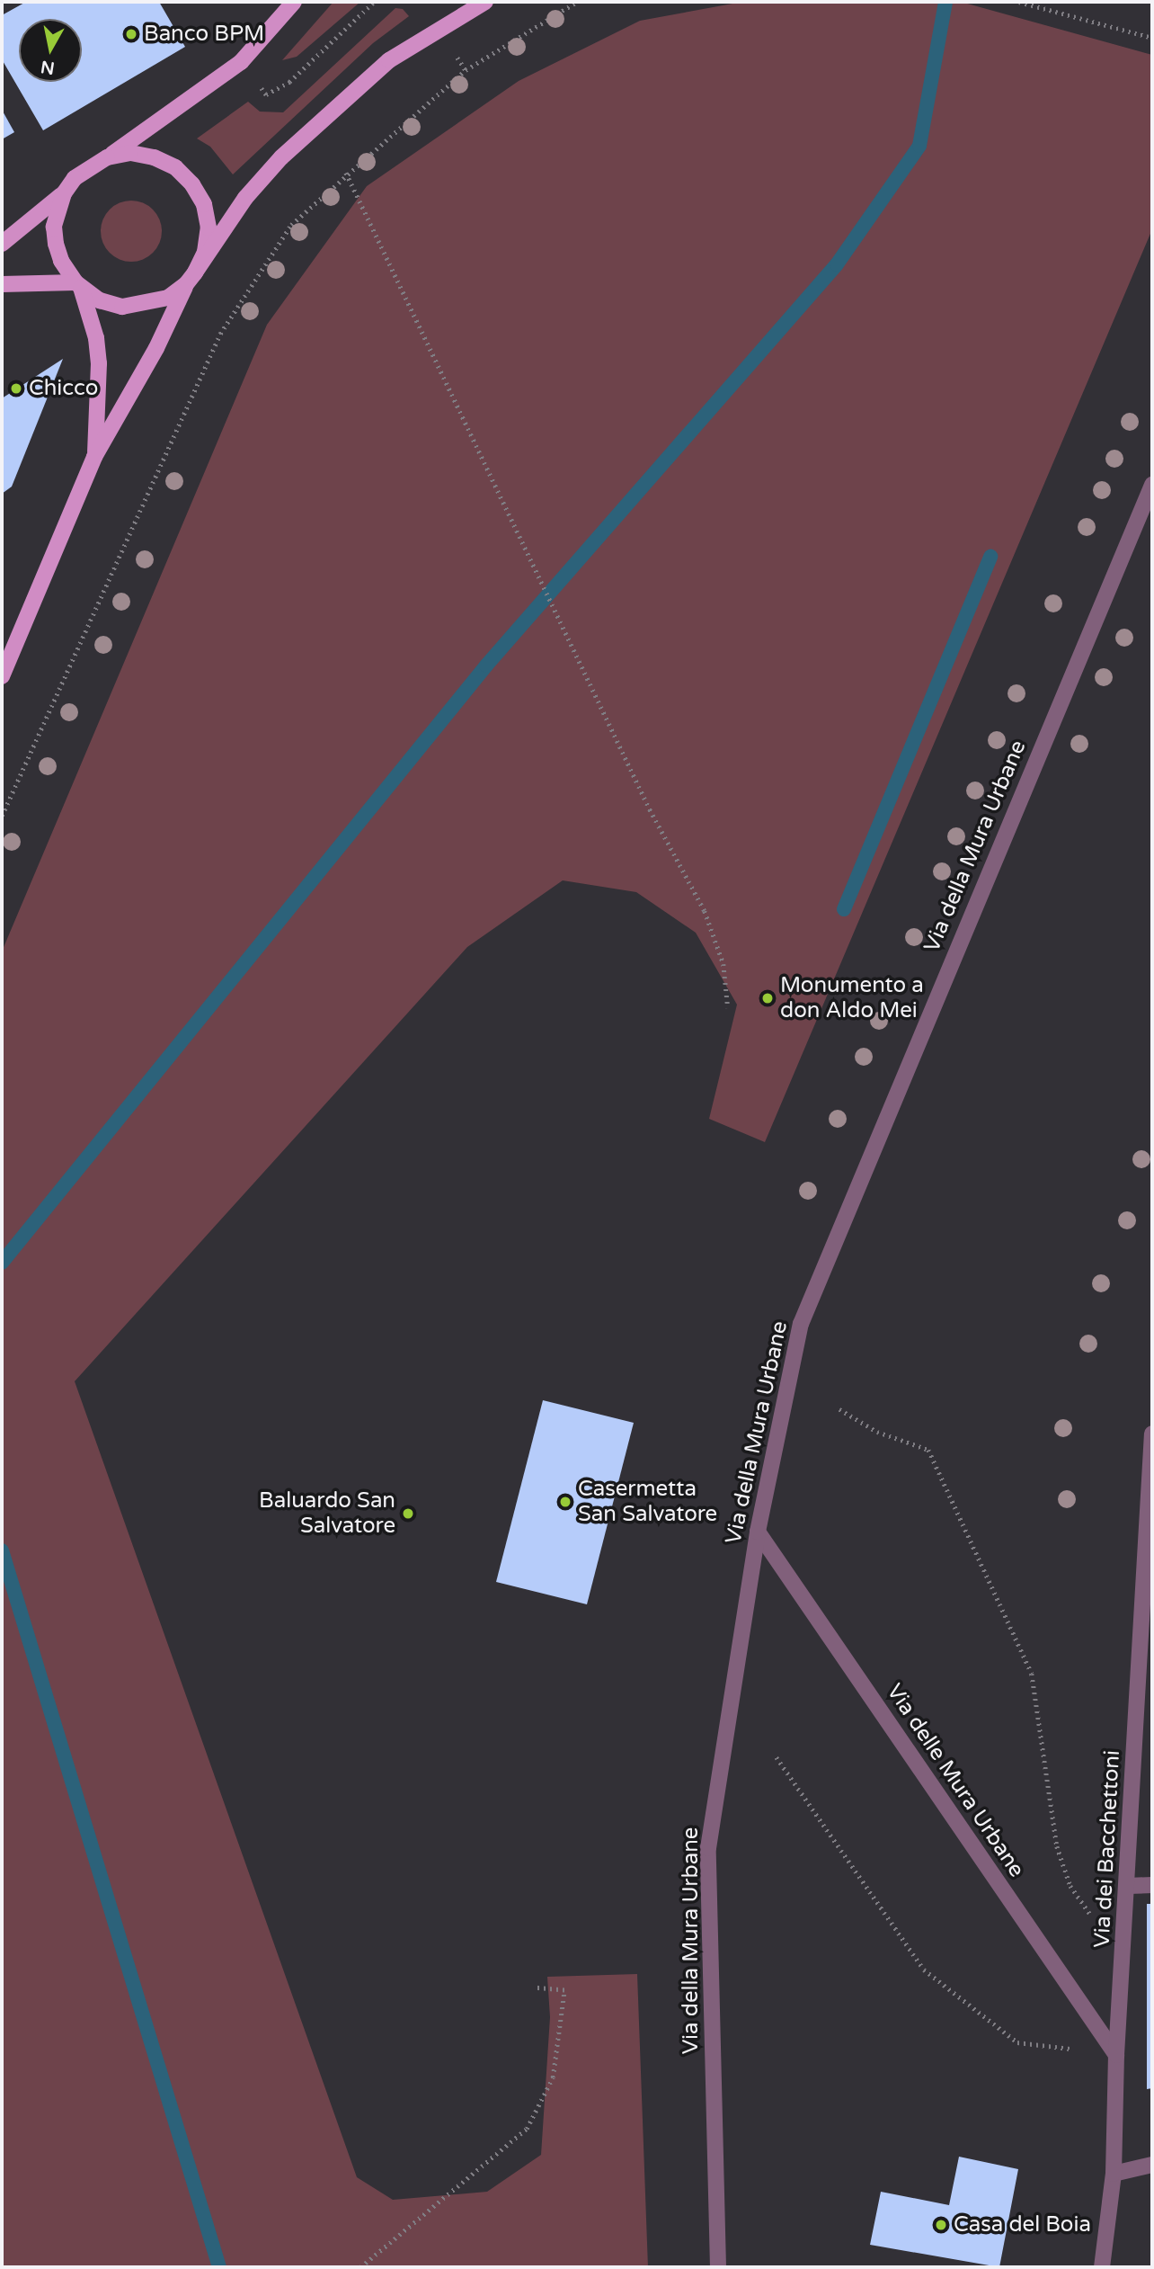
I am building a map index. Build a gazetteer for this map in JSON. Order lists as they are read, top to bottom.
{
  "streets": {
    "street": ["Via della Mura Urbane", "Via delle Mura Urbane", "Via dei Bacchettoni"]
  },
  "crossings": [
    ["Via della Mura Urbane", "Via delle Mura Urbane"],
    ["Via delle Mura Urbane", "Via dei Bacchettoni"]
  ],
  "places": [
    "Banco BPM",
    "Chicco",
    "Monumento a don Aldo Mei",
    "Casermetta San Salvatore",
    "Baluardo San Salvatore",
    "Casa del Boia"
  ],
  "north": "bottom"
}
